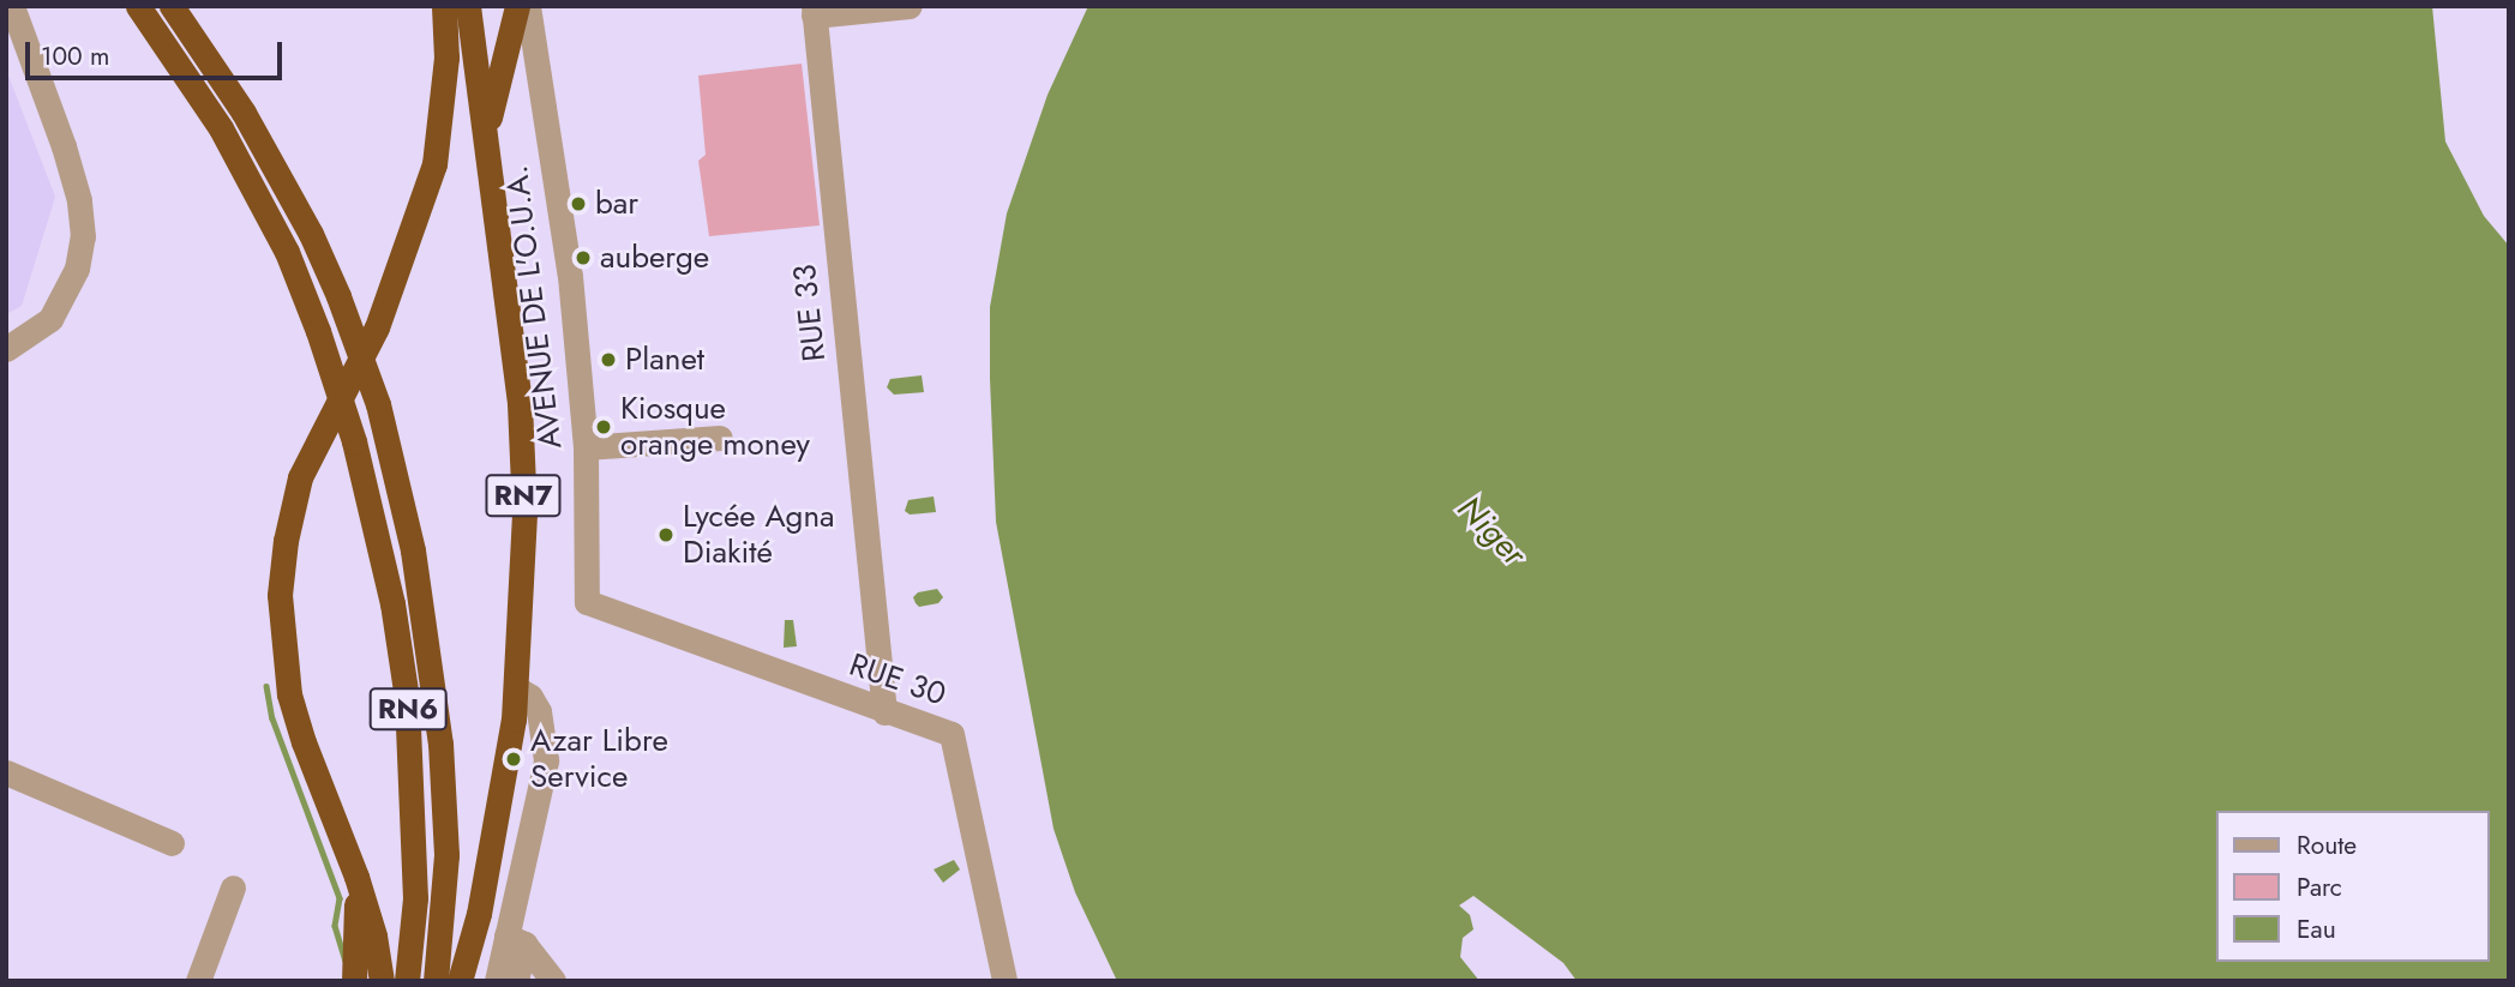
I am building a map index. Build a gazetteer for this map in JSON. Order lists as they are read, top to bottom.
{
  "streets": {
    "highway": ["RN7", "RN6"],
    "street": ["AVENUE DE L'O.U.A.", "RUE 33", "RUE 30"]
  },
  "crossings": [
    ["AVENUE DE L'O.U.A.", "RUE 30"],
    ["RUE 33", "RUE 30"]
  ],
  "water": ["Niger"],
  "places": [
    "bar",
    "auberge",
    "Planet",
    "Kiosque orange money",
    "Lycée Agna Diakité",
    "Azar Libre Service"
  ],
  "legend": ["Route", "Parc", "Eau"],
  "scale_bar": "100 m"
}
